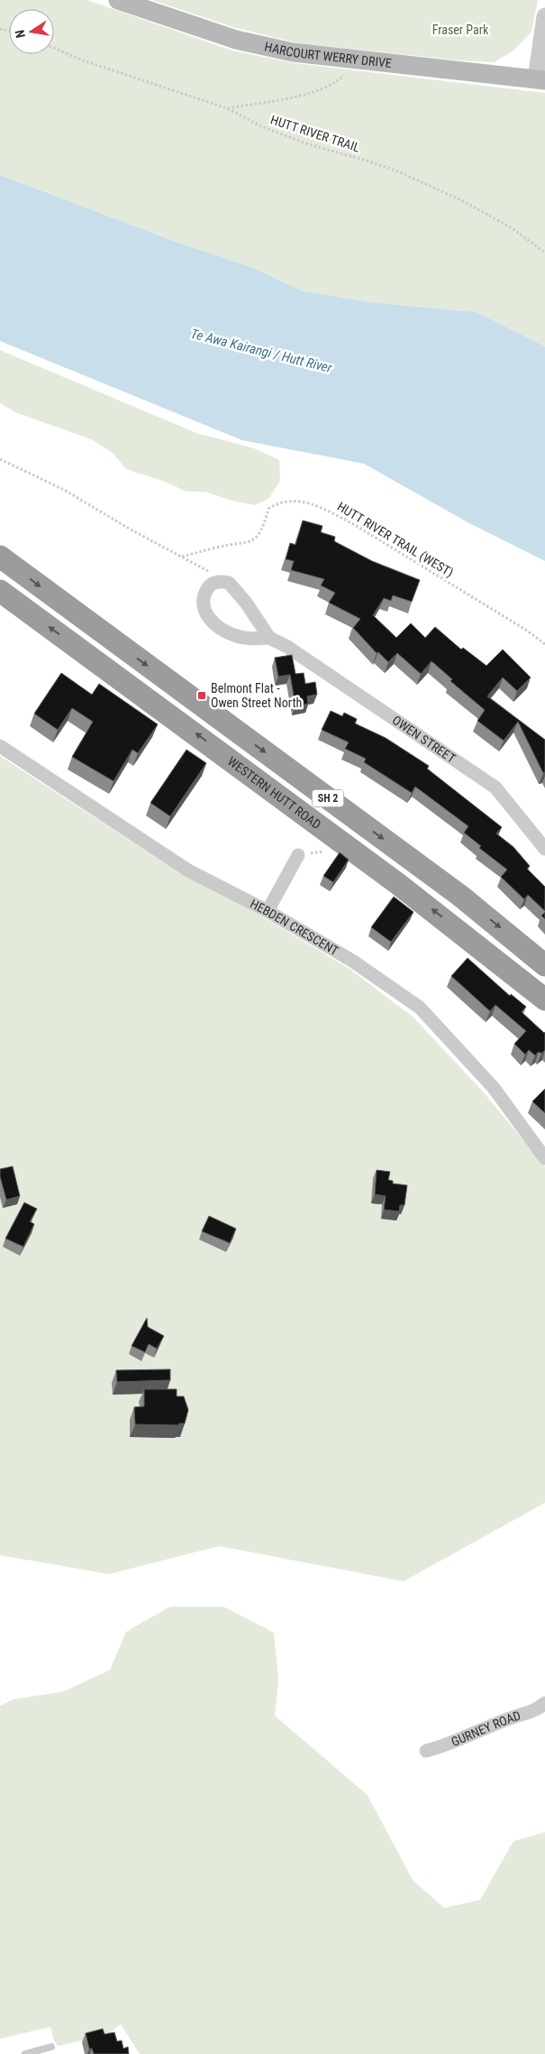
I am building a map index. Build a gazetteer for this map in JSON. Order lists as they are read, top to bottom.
{
  "streets": {
    "highway": ["WESTERN HUTT ROAD", "SH 2"],
    "main road": ["HARCOURT WERRY DRIVE"],
    "street": ["OWEN STREET", "HEBDEN CRESCENT", "GURNEY ROAD"],
    "path": ["HUTT RIVER TRAIL", "HUTT RIVER TRAIL (WEST)"]
  },
  "water": ["Te Awa Kairangi / Hutt River"],
  "parks": ["Fraser Park"],
  "places": {
    "transit": ["Belmont Flat - Owen Street North"]
  },
  "north": "left"
}
